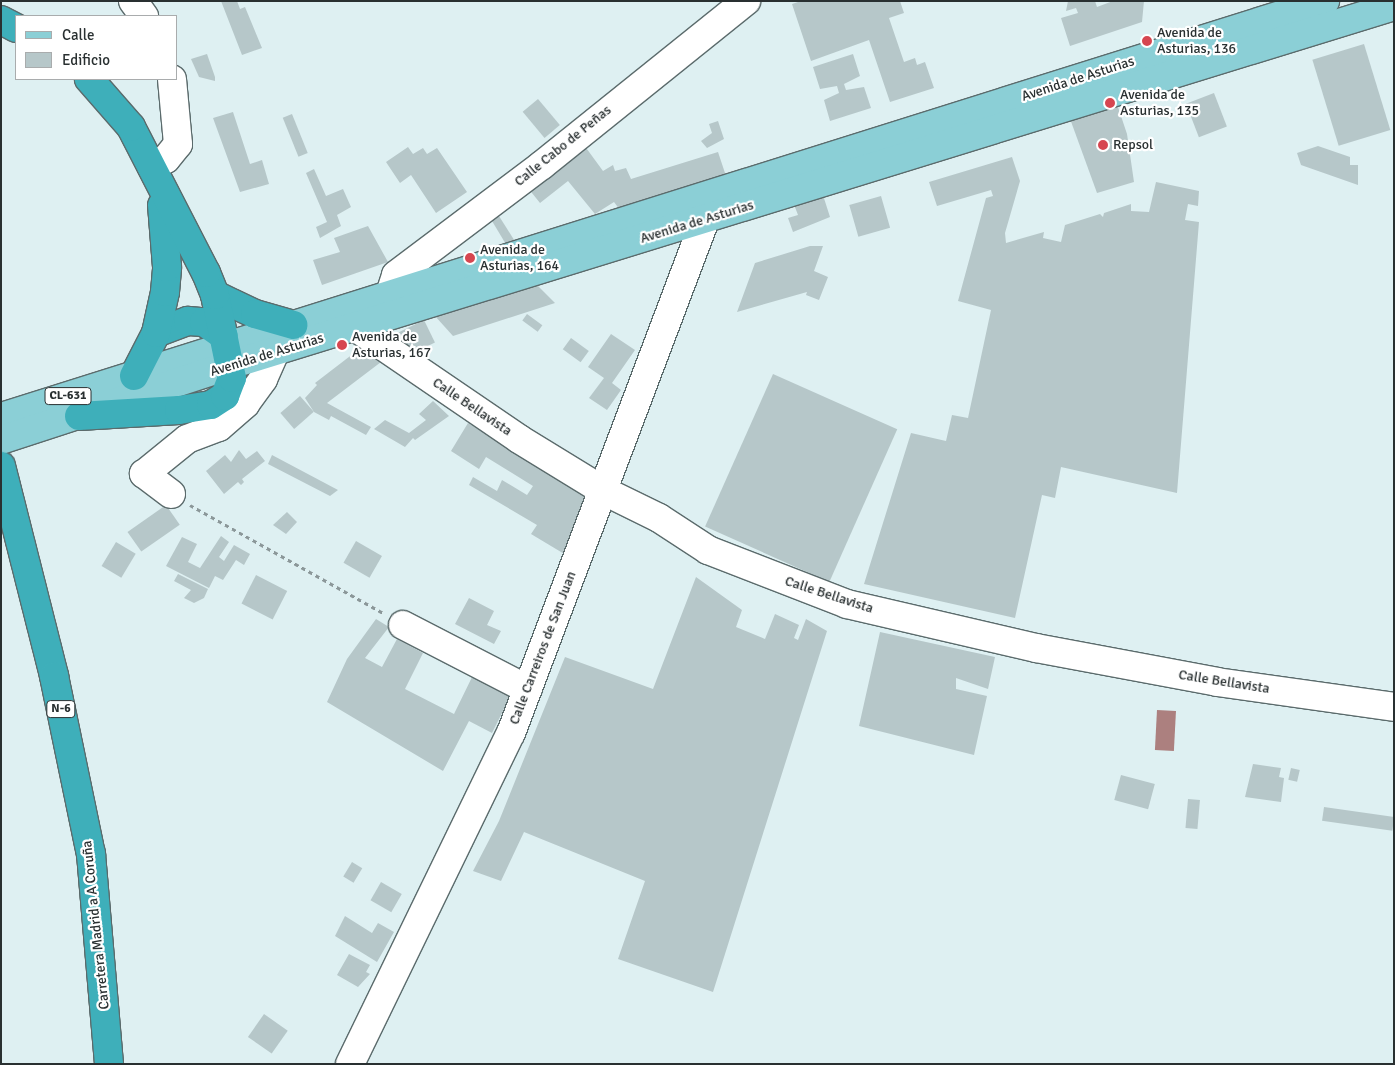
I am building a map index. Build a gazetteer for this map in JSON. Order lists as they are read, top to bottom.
{
  "streets": {
    "highway": ["N-6", "Carretera Madrid a A Coruña"],
    "main road": ["Avenida de Asturias", "CL-631"],
    "street": ["Calle Cabo de Peñas", "Calle Bellavista", "Calle Carreiros de San Juan"]
  },
  "crossings": [
    ["Avenida de Asturias", "Calle Cabo de Peñas"],
    ["Avenida de Asturias", "Calle Bellavista"],
    ["Avenida de Asturias", "Calle Carreiros de San Juan"],
    ["Calle Bellavista", "Calle Carreiros de San Juan"]
  ],
  "places": [
    "Avenida de Asturias, 136",
    "Avenida de Asturias, 135",
    "Repsol",
    "Avenida de Asturias, 164",
    "Avenida de Asturias, 167"
  ],
  "legend": ["Calle", "Edificio"]
}
